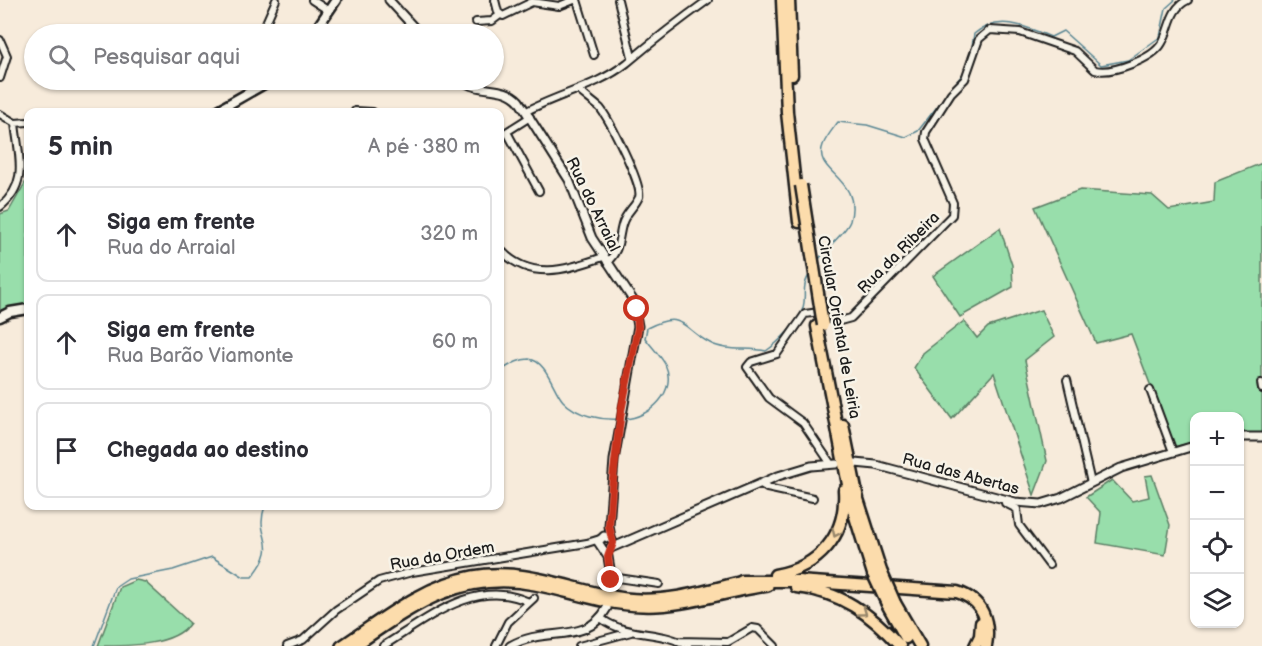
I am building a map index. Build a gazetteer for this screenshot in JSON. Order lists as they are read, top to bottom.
{
  "streets": {
    "highway": ["Circular Oriental de Leiria"],
    "street": [
      "Rua do Arraial",
      "Rua da Ribeira",
      "Rua das Abertas",
      "Rua da Ordem"
    ]
  },
  "crossings": [
    ["Rua do Arraial", "Rua da Ordem"],
    ["Rua da Ribeira", "Circular Oriental de Leiria"]
  ],
  "page": {
    "search": "Pesquisar aqui",
    "heading": ["5 min", "A pé · 380 m"],
    "list": [
      ["Siga em frente", "Rua do Arraial", "320 m"],
      ["Siga em frente", "Rua Barão Viamonte", "60 m"],
      "Chegada ao destino"
    ],
    "map_buttons": ["+", "−"]
  }
}
